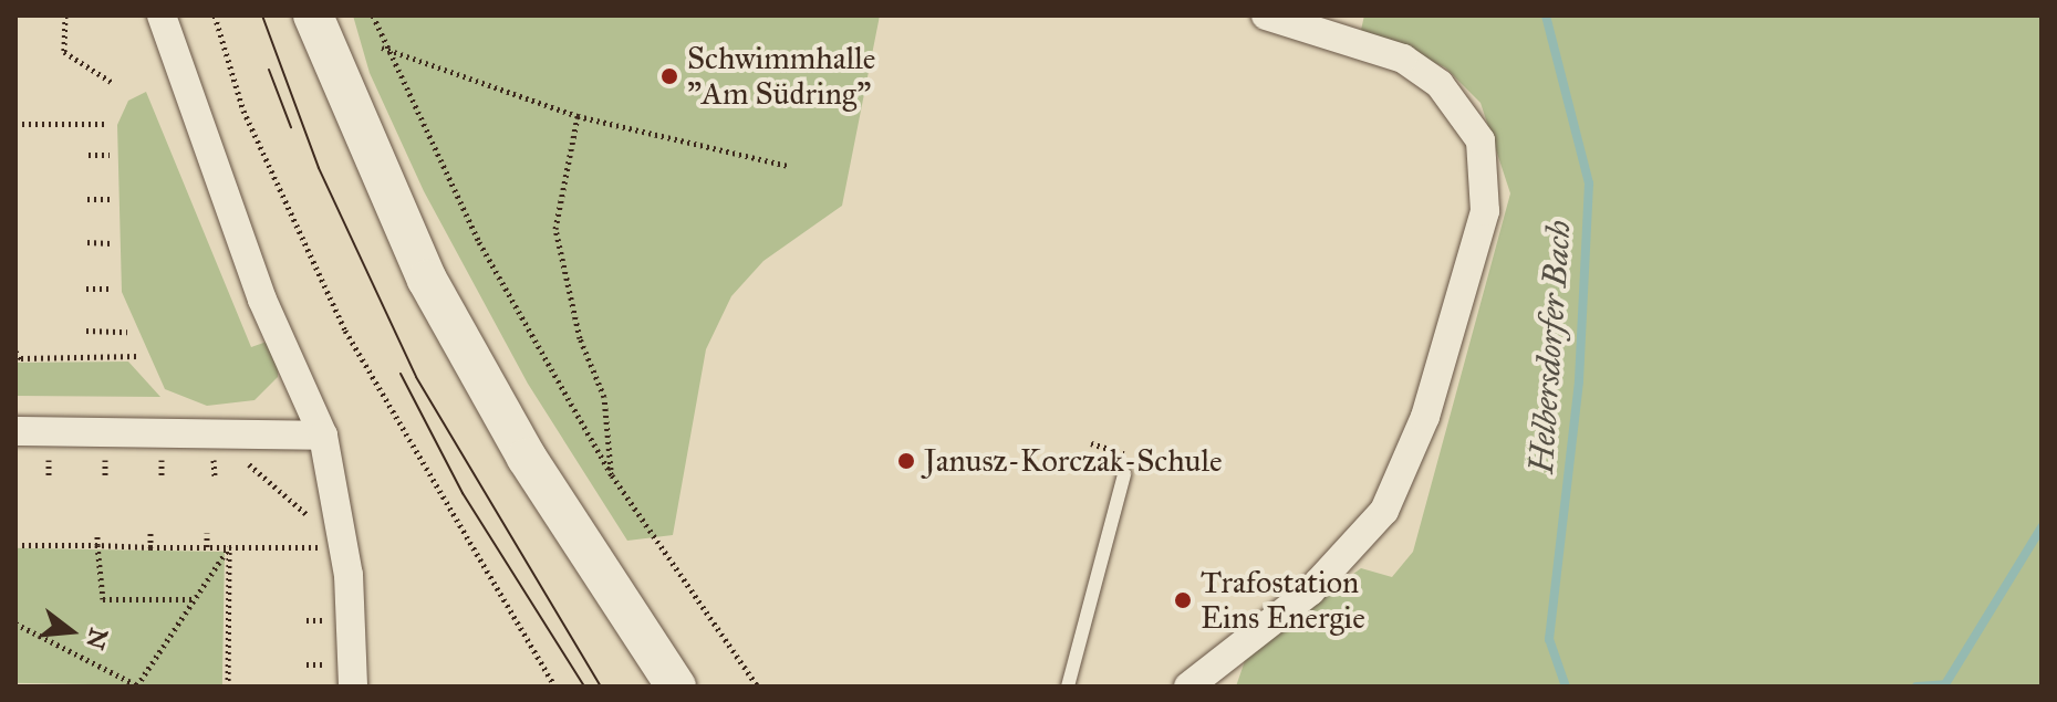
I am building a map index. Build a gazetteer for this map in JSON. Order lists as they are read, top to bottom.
{
  "water": ["Helbersdorfer Bach"],
  "places": ["Schwimmhalle \"Am Südring\"", "Janusz-Korczak-Schule", "Trafostation Eins Energie"],
  "north": "right"
}
